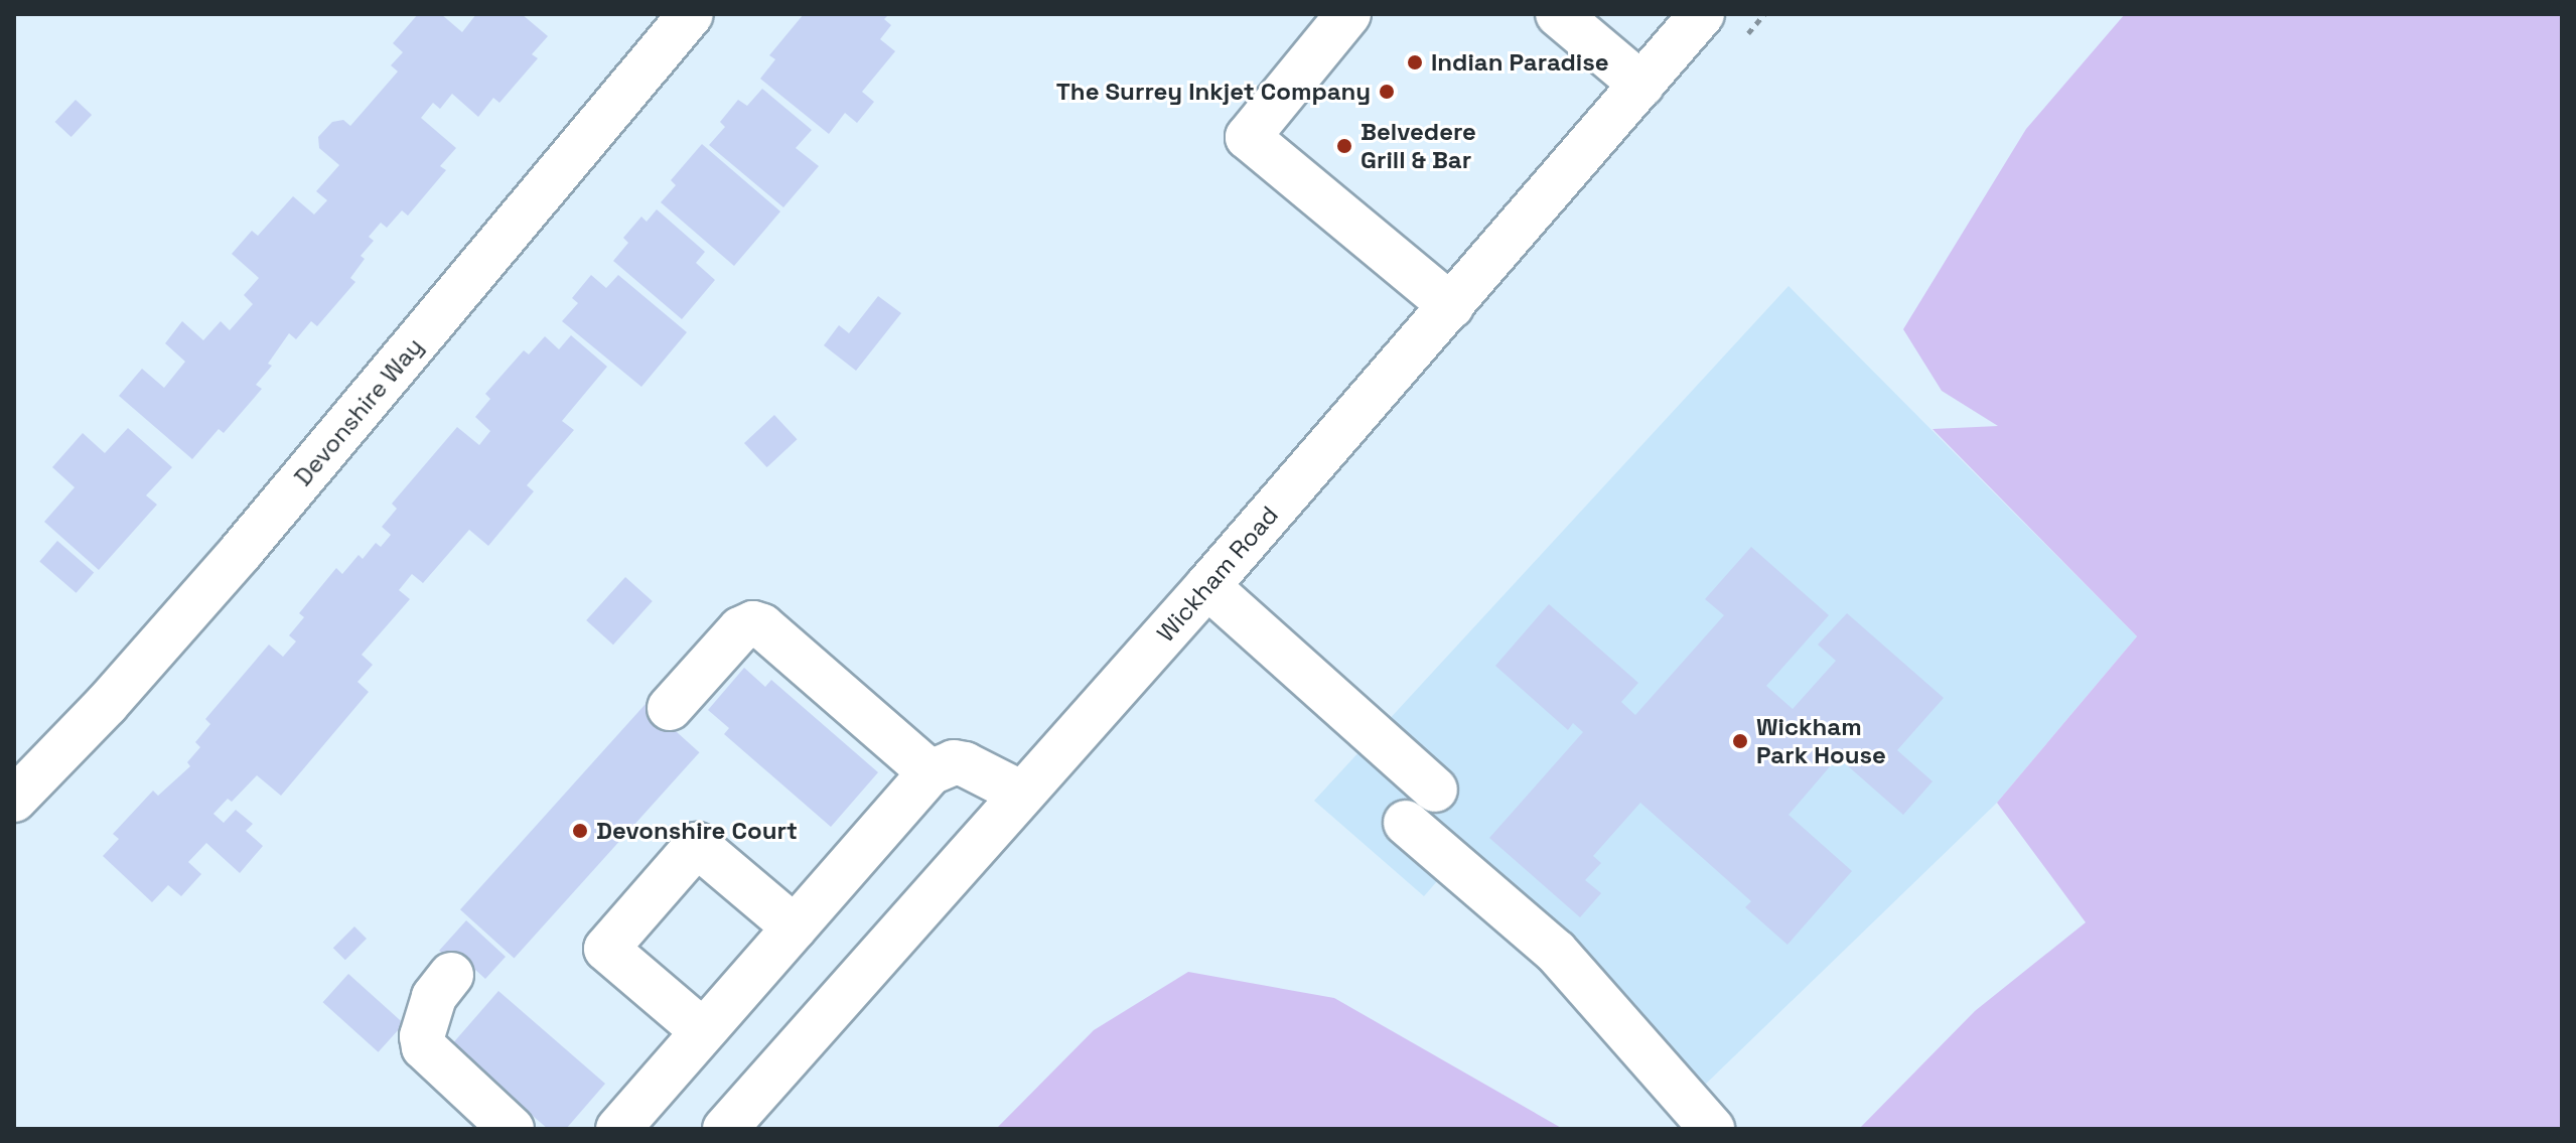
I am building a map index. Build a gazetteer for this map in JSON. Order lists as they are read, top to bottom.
{
  "streets": {
    "main road": ["Devonshire Way", "Wickham Road"]
  },
  "places": [
    "Indian Paradise",
    "The Surrey Inkjet Company",
    "Belvedere Grill & Bar",
    "Wickham Park House",
    "Devonshire Court"
  ]
}
